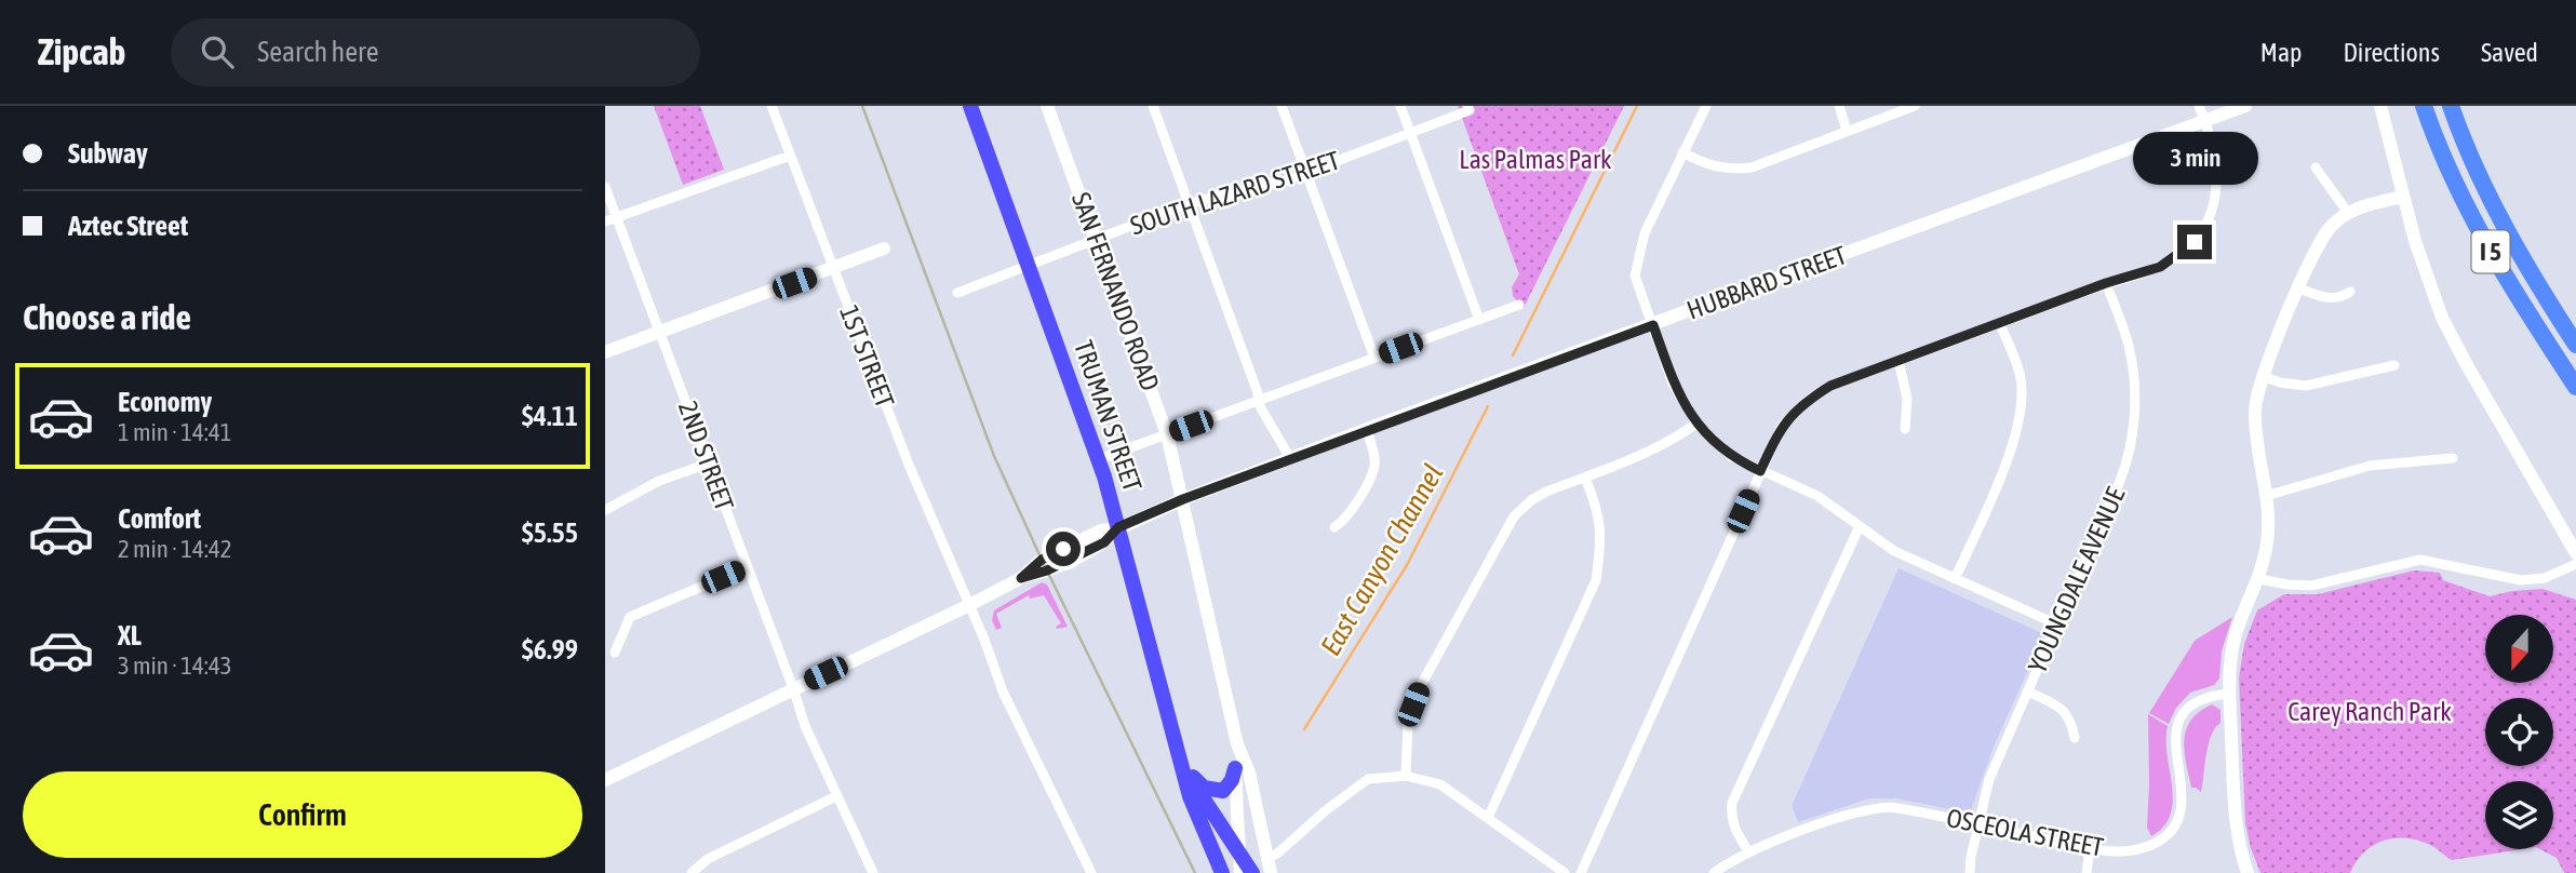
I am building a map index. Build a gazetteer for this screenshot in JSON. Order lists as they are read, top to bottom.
{
  "streets": {
    "highway": ["I 5"],
    "main road": ["HUBBARD STREET", "SAN FERNANDO ROAD", "TRUMAN STREET"],
    "street": [
      "SOUTH LAZARD STREET",
      "1ST STREET",
      "2ND STREET",
      "YOUNGDALE AVENUE",
      "OSCEOLA STREET"
    ]
  },
  "crossings": [
    ["SOUTH LAZARD STREET", "SAN FERNANDO ROAD"],
    ["SOUTH LAZARD STREET", "TRUMAN STREET"],
    ["HUBBARD STREET", "SAN FERNANDO ROAD"],
    ["HUBBARD STREET", "1ST STREET"],
    ["HUBBARD STREET", "TRUMAN STREET"],
    ["HUBBARD STREET", "2ND STREET"],
    ["SAN FERNANDO ROAD", "TRUMAN STREET"],
    ["YOUNGDALE AVENUE", "OSCEOLA STREET"]
  ],
  "water": ["East Canyon Channel"],
  "parks": ["Las Palmas Park", "Carey Ranch Park"],
  "north": "bottom",
  "page": {
    "header": "Zipcab",
    "search": "Search here",
    "nav": ["Map", "Directions", "Saved"],
    "banner": ["Subway", "Aztec Street"],
    "bubble": "3 min",
    "heading": "Choose a ride",
    "list": [
      {
        "name": "Economy",
        "note": "1 min · 14:41",
        "value": "$4.11"
      },
      {
        "name": "Comfort",
        "note": "2 min · 14:42",
        "value": "$5.55"
      },
      {
        "name": "XL",
        "note": "3 min · 14:43",
        "value": "$6.99"
      }
    ],
    "buttons": "Confirm"
  }
}
